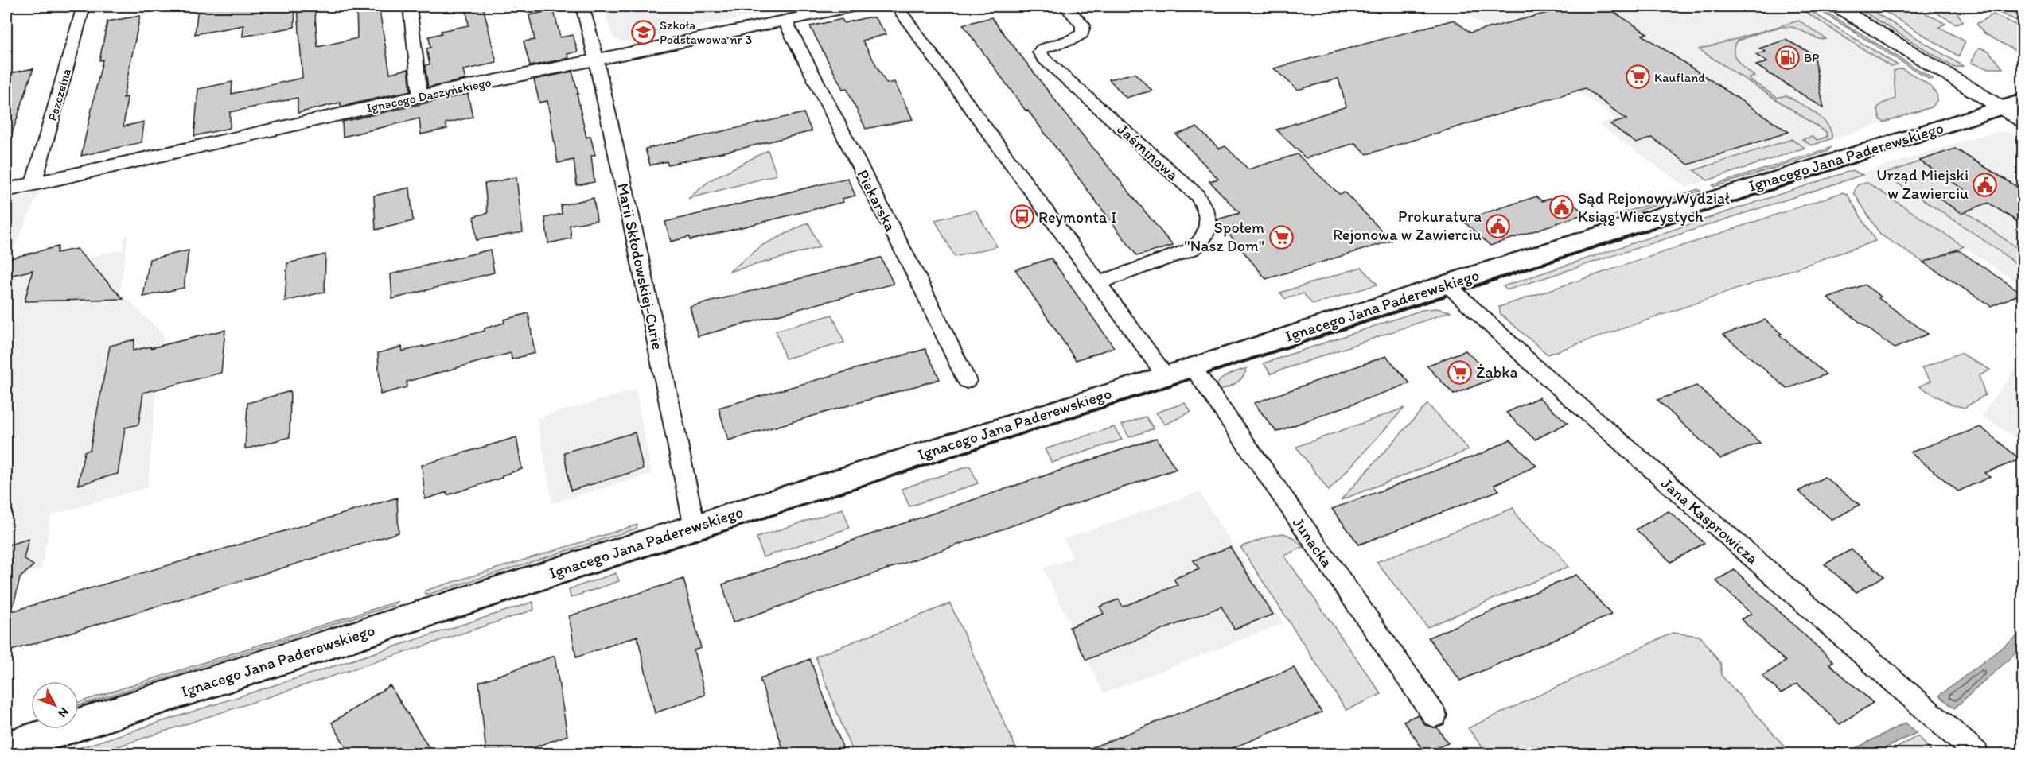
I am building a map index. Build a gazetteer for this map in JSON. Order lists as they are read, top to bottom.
{
  "streets": {
    "main road": ["Ignacego Jana Paderewskiego"],
    "street": [
      "Pszczelna",
      "Ignacego Daszyńskiego",
      "Jaśminowa",
      "Piekarska",
      "Marii Skłodowskiej-Curie",
      "Jana Kasprowicza",
      "Junacka"
    ]
  },
  "crossings": [
    ["Pszczelna", "Ignacego Daszyńskiego"],
    ["Ignacego Daszyńskiego", "Piekarska"],
    ["Ignacego Daszyńskiego", "Marii Skłodowskiej-Curie"],
    ["Ignacego Jana Paderewskiego", "Marii Skłodowskiej-Curie"],
    ["Ignacego Jana Paderewskiego", "Jana Kasprowicza"],
    ["Ignacego Jana Paderewskiego", "Junacka"]
  ],
  "places": {
    "school or university": ["Szkoła Podstawowa nr 3"],
    "fuel station": ["BP"],
    "supermarket": ["Kaufland", "Społem \"Nasz Dom\"", "Żabka"],
    "public building": ["Urząd Miejski w Zawierciu", "Sąd Rejonowy Wydział Ksiąg Wieczystych", "Prokuratura Rejonowa w Zawierciu"],
    "bus stop": ["Reymonta I"]
  },
  "north": "bottom right"
}
